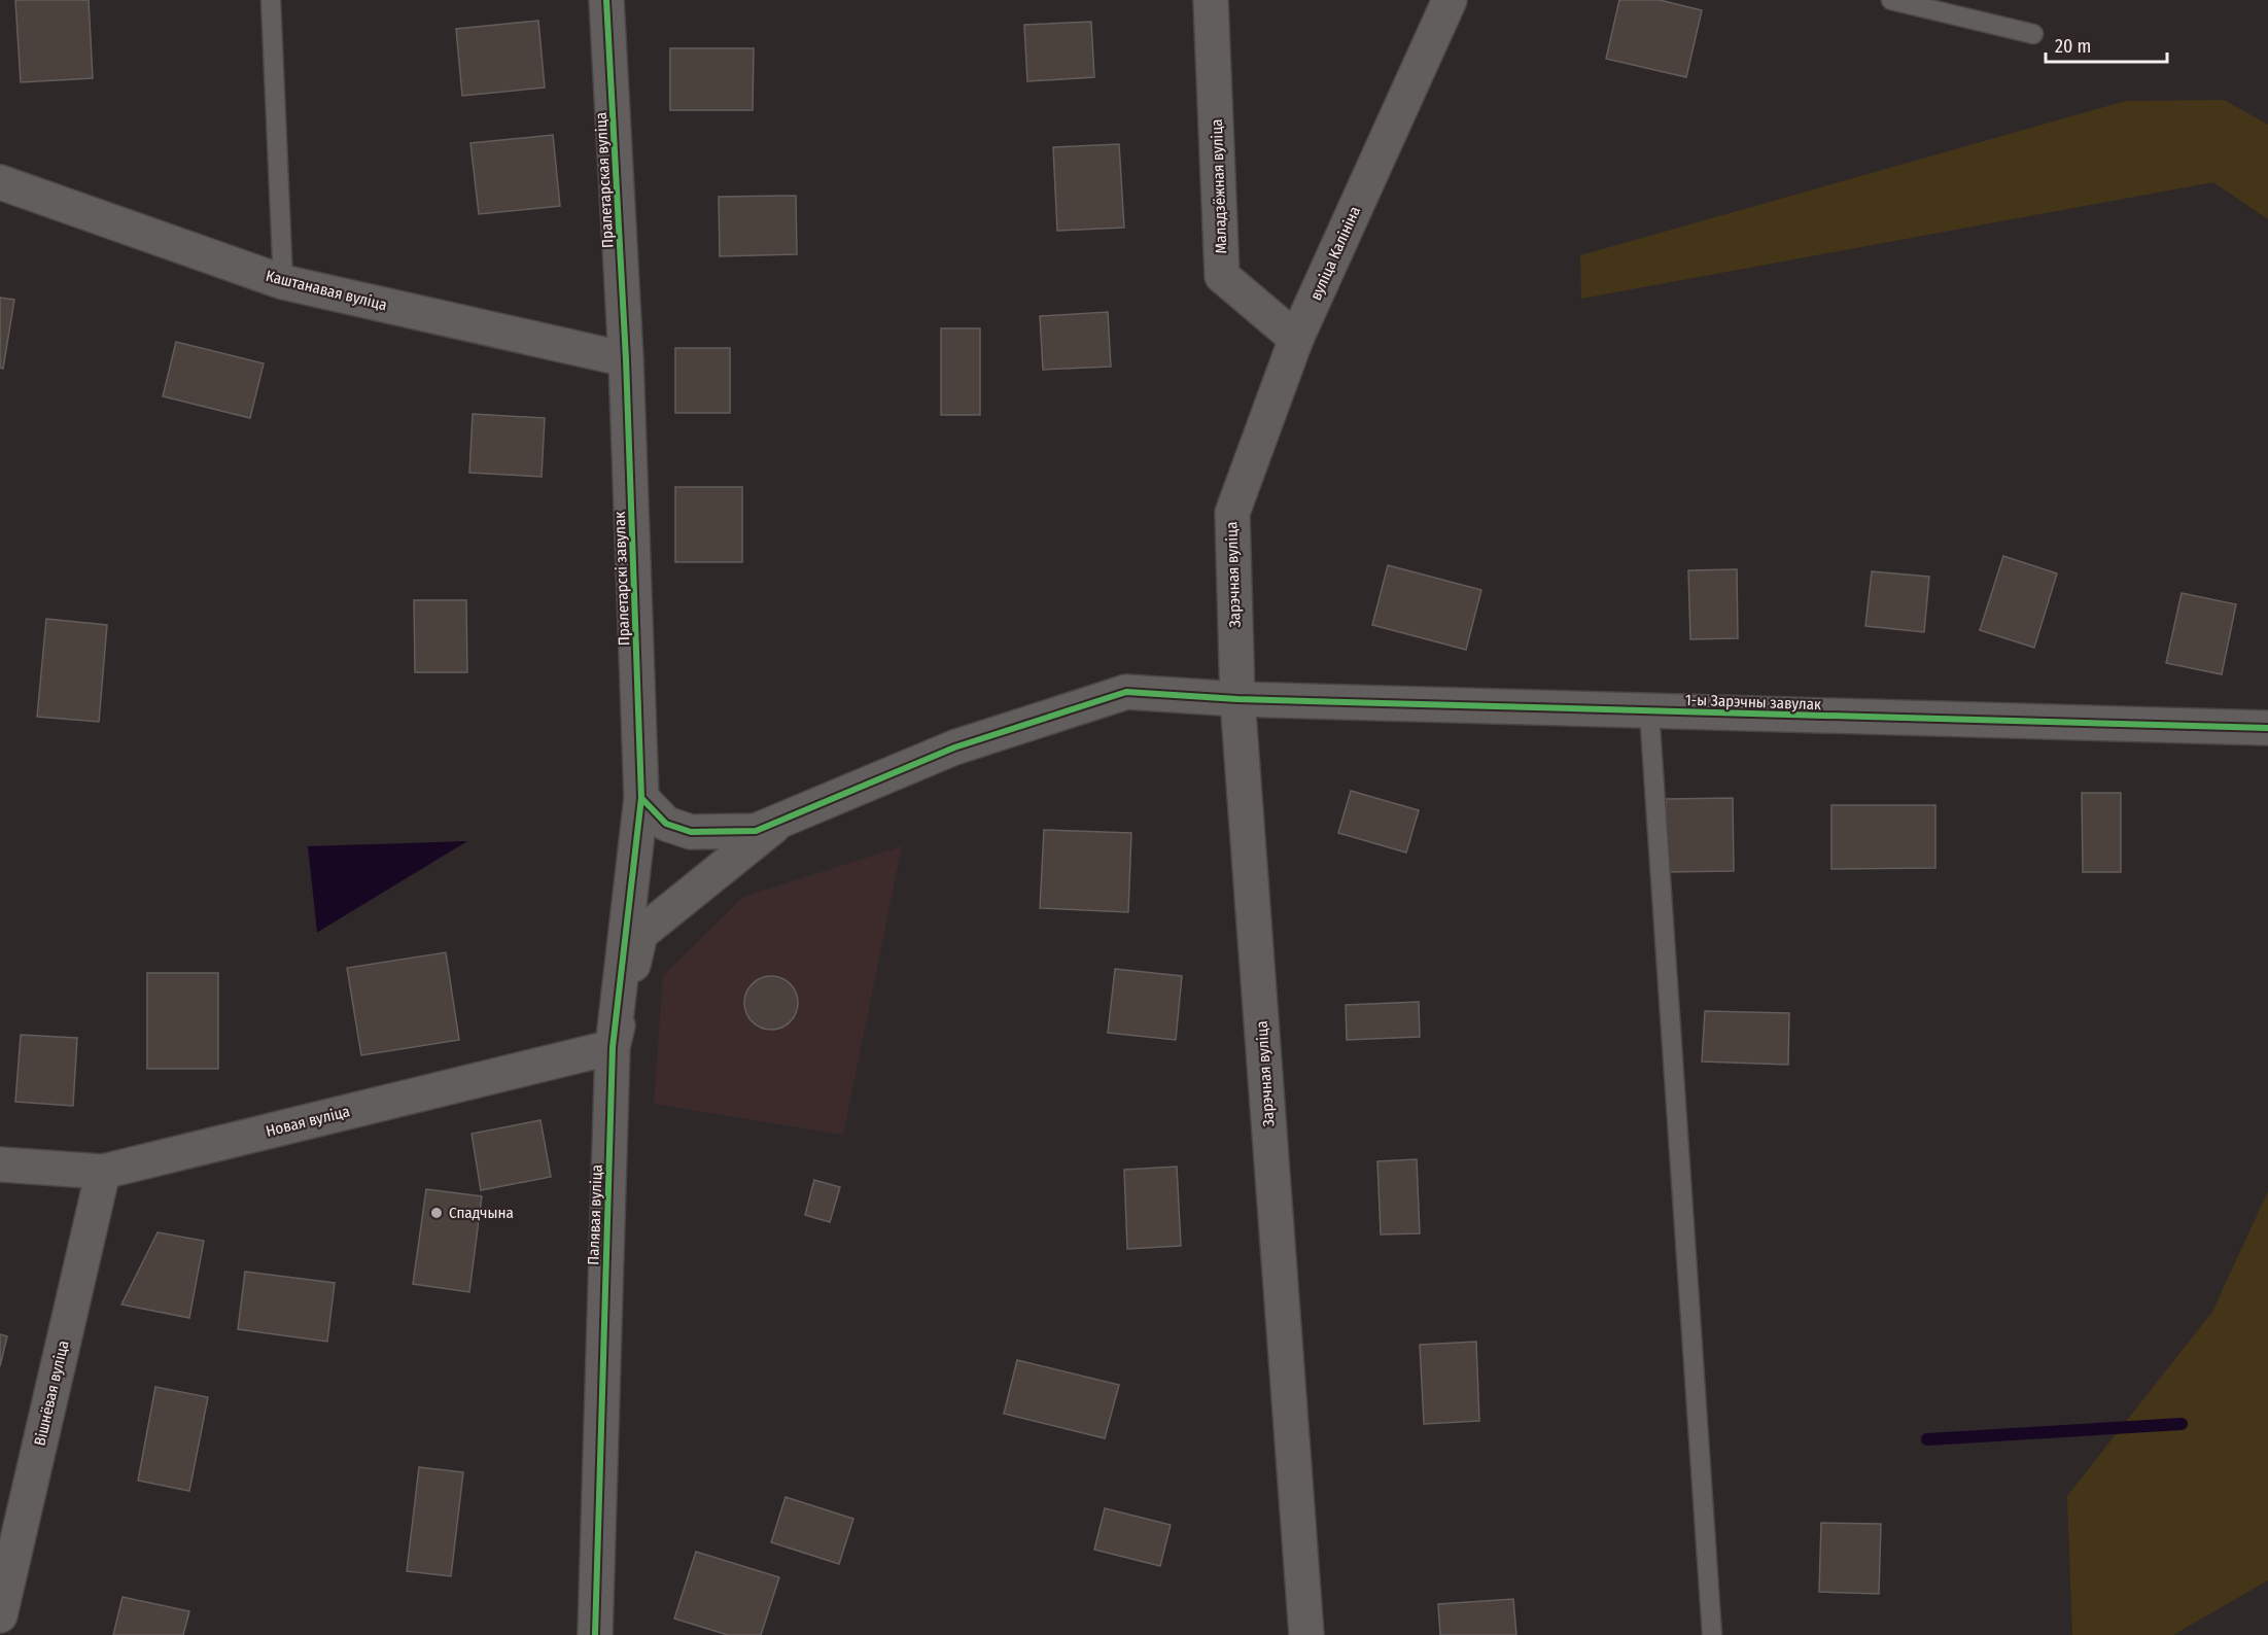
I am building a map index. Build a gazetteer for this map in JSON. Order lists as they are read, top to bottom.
{
  "streets": {
    "street": [
      "Пралетарская вуліца",
      "Маладзёжная вуліца",
      "вуліца Калініна",
      "Каштанавая вуліца",
      "Зарэчная вуліца",
      "Пралетарскі завулак",
      "1-ы Зарэчны завулак",
      "Новая вуліца",
      "Палявая вуліца",
      "Вішнёвая вуліца"
    ]
  },
  "crossings": [
    ["Пралетарская вуліца", "Каштанавая вуліца"],
    ["Пралетарская вуліца", "Пралетарскі завулак"],
    ["Маладзёжная вуліца", "вуліца Калініна"],
    ["вуліца Калініна", "Зарэчная вуліца"],
    ["Каштанавая вуліца", "Пралетарскі завулак"],
    ["Зарэчная вуліца", "1-ы Зарэчны завулак"],
    ["Пралетарскі завулак", "Палявая вуліца"],
    ["Новая вуліца", "Палявая вуліца"],
    ["Новая вуліца", "Вішнёвая вуліца"]
  ],
  "places": ["Спадчына"],
  "scale_bar": "20 m"
}
